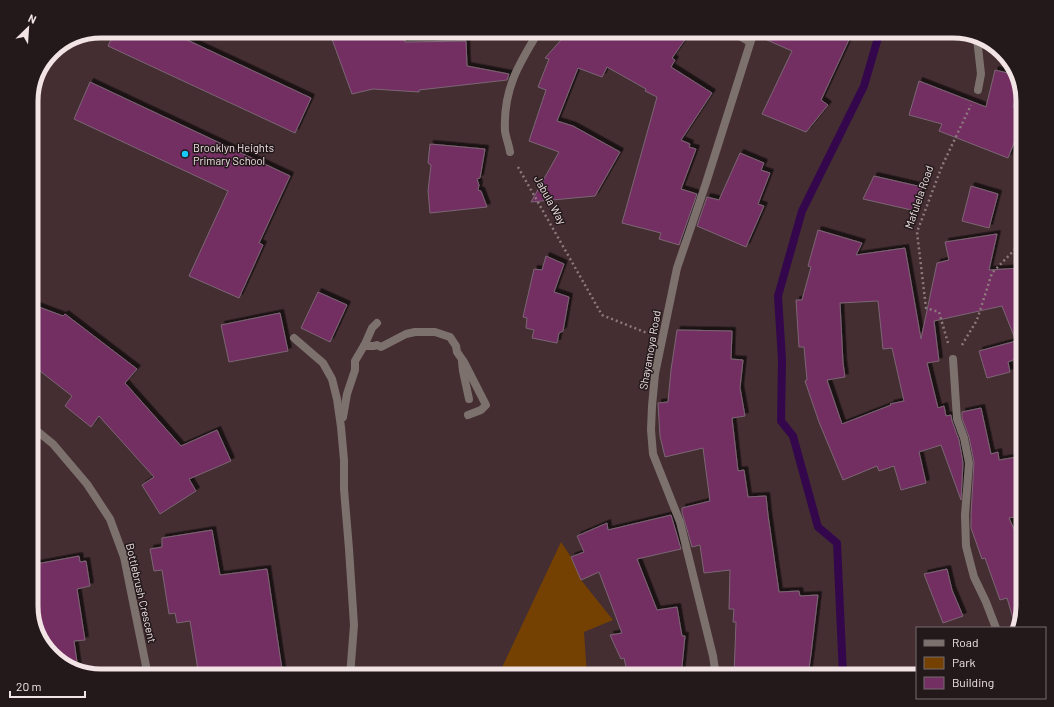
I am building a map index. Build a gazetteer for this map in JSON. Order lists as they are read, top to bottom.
{
  "streets": {
    "street": ["Shayamoya Road", "Bottlebrush Crescent"],
    "path": ["Mafulela Road", "Jabula Way"]
  },
  "crossings": [
    ["Jabula Way", "Shayamoya Road"]
  ],
  "places": ["Brooklyn Heights Primary School"],
  "legend": ["Road", "Park", "Building"],
  "scale_bar": "20 m",
  "north": "top right"
}
